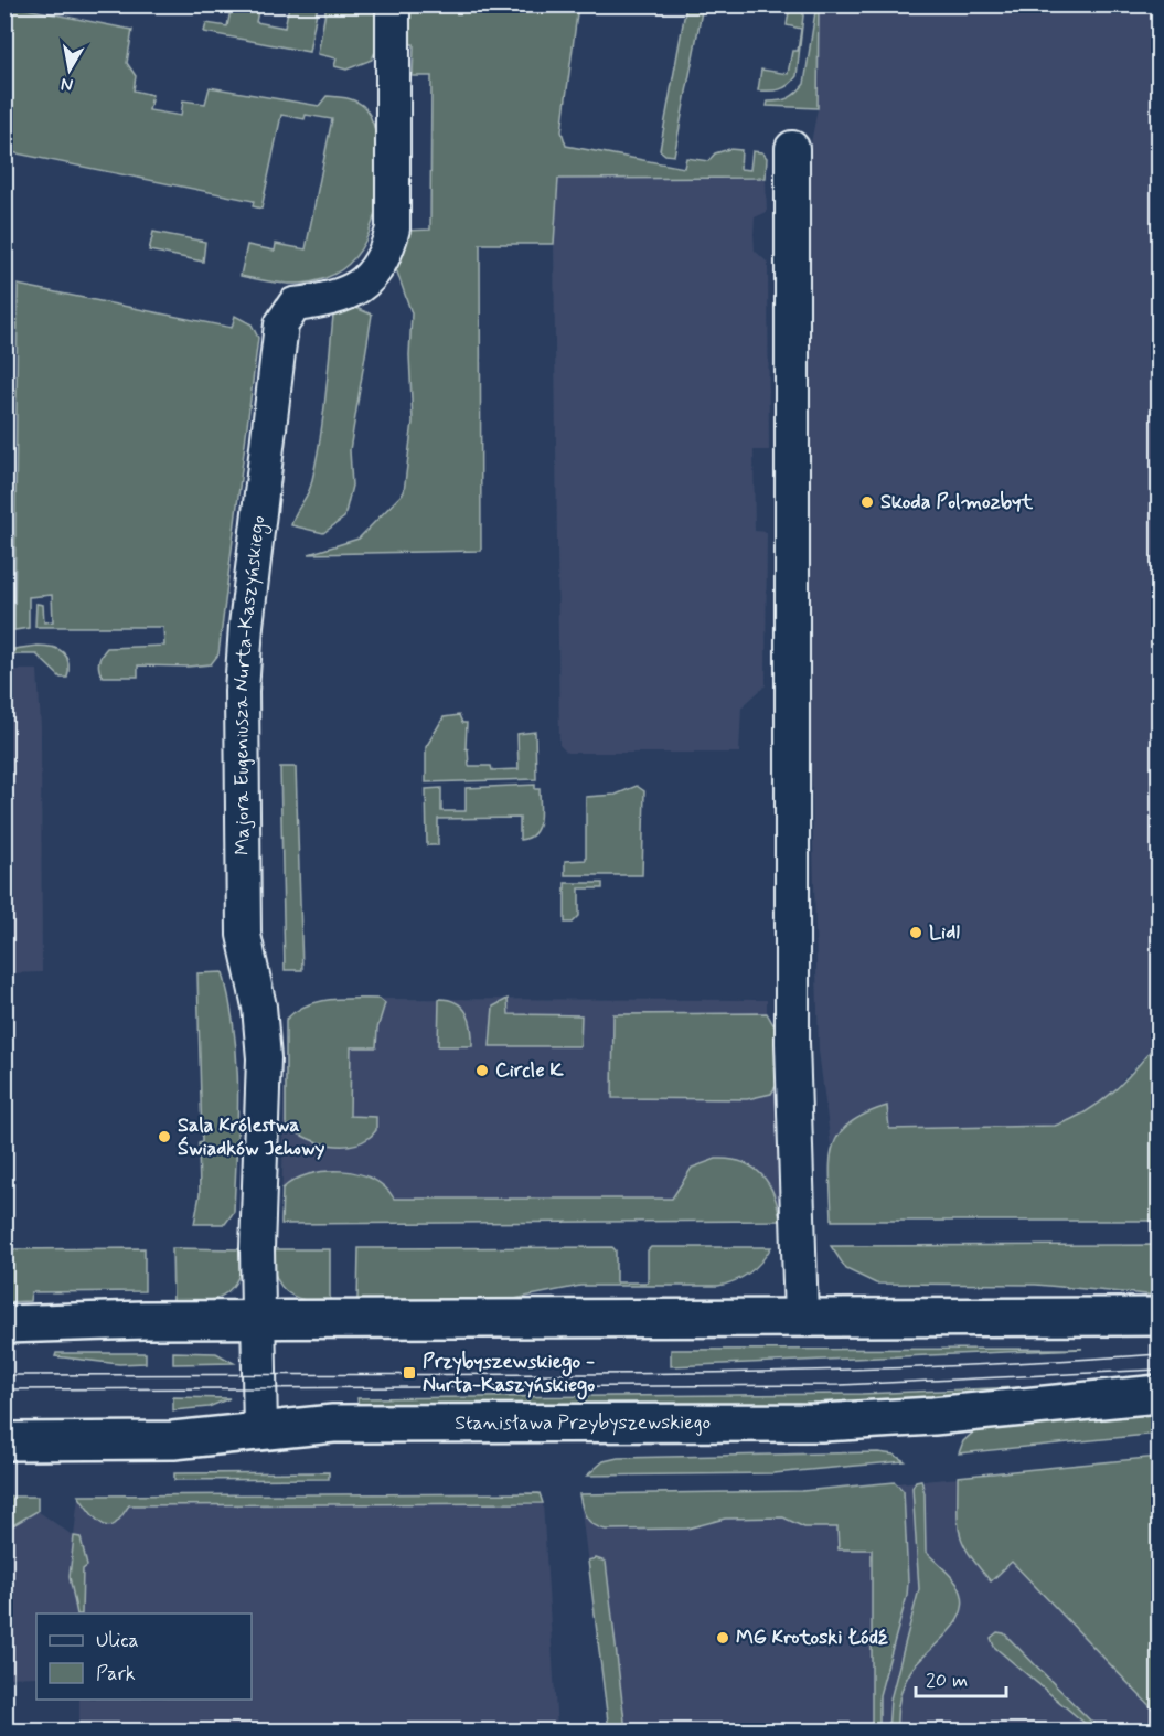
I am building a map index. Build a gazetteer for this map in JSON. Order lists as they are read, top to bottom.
{
  "streets": {
    "main road": ["Stanisława Przybyszewskiego"],
    "street": ["Majora Eugeniusza Nurta-Kaszyńskiego"]
  },
  "crossings": [
    ["Majora Eugeniusza Nurta-Kaszyńskiego", "Stanisława Przybyszewskiego"]
  ],
  "places": {
    "other": [
      "Skoda Polmozbyt",
      "Lidl",
      "Circle K",
      "Sala Królestwa Świadków Jehowy",
      "MG Krotoski Łódź"
    ],
    "transit": ["Przybyszewskiego - Nurta-Kaszyńskiego"]
  },
  "legend": ["Ulica", "Park"],
  "scale_bar": "20 m",
  "north": "bottom"
}
